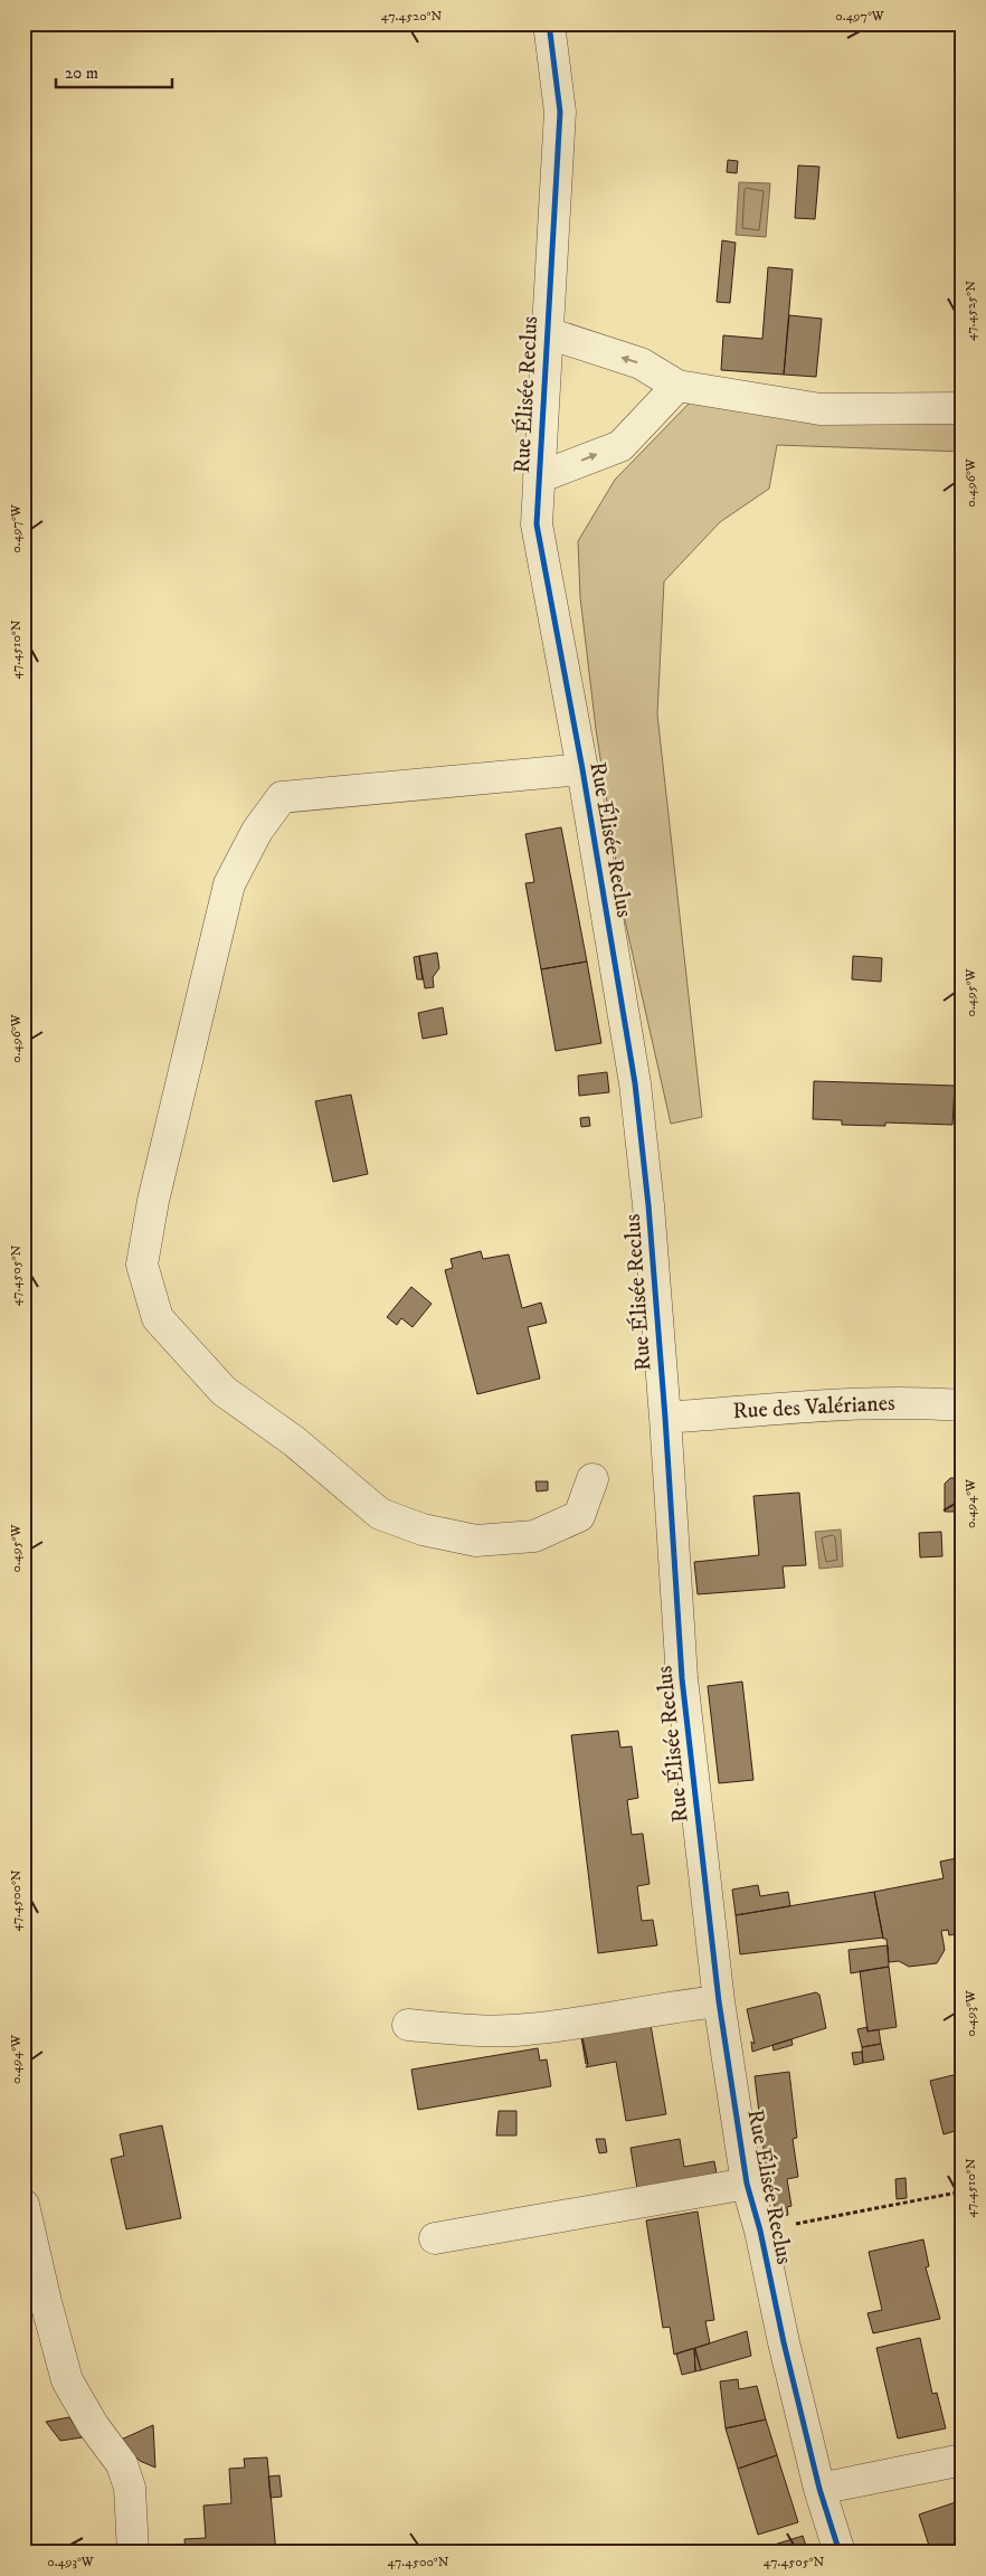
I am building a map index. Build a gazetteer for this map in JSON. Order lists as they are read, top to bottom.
{
  "streets": {
    "street": ["Rue Élisée Reclus", "Rue des Valérianes"]
  },
  "crossings": [
    ["Rue Élisée Reclus", "Rue des Valérianes"]
  ],
  "scale_bar": "20 m",
  "coordinates": [
    "47.4520°N",
    "0.497°W",
    "47.4525°N",
    "0.496°W",
    "47.4510°N",
    "0.495°W",
    "47.4505°N",
    "0.494°W",
    "47.4500°N",
    "0.493°W"
  ]
}
